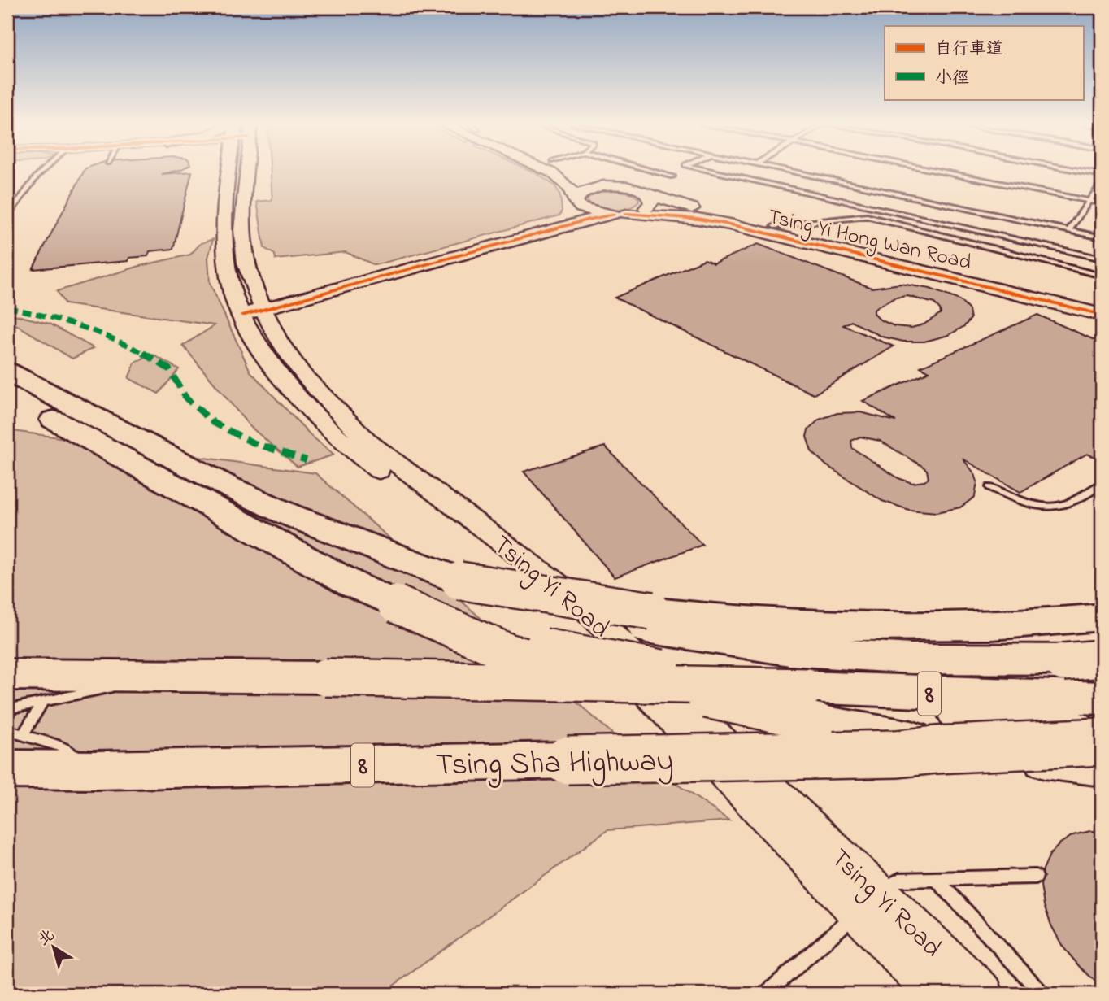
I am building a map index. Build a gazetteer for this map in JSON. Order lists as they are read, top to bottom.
{
  "streets": {
    "highway": ["8", "Tsing Sha Highway"],
    "street": ["Tsing Yi Hong Wan Road", "Tsing Yi Road"]
  },
  "legend": ["自行車道", "小徑"],
  "north": "top left"
}
